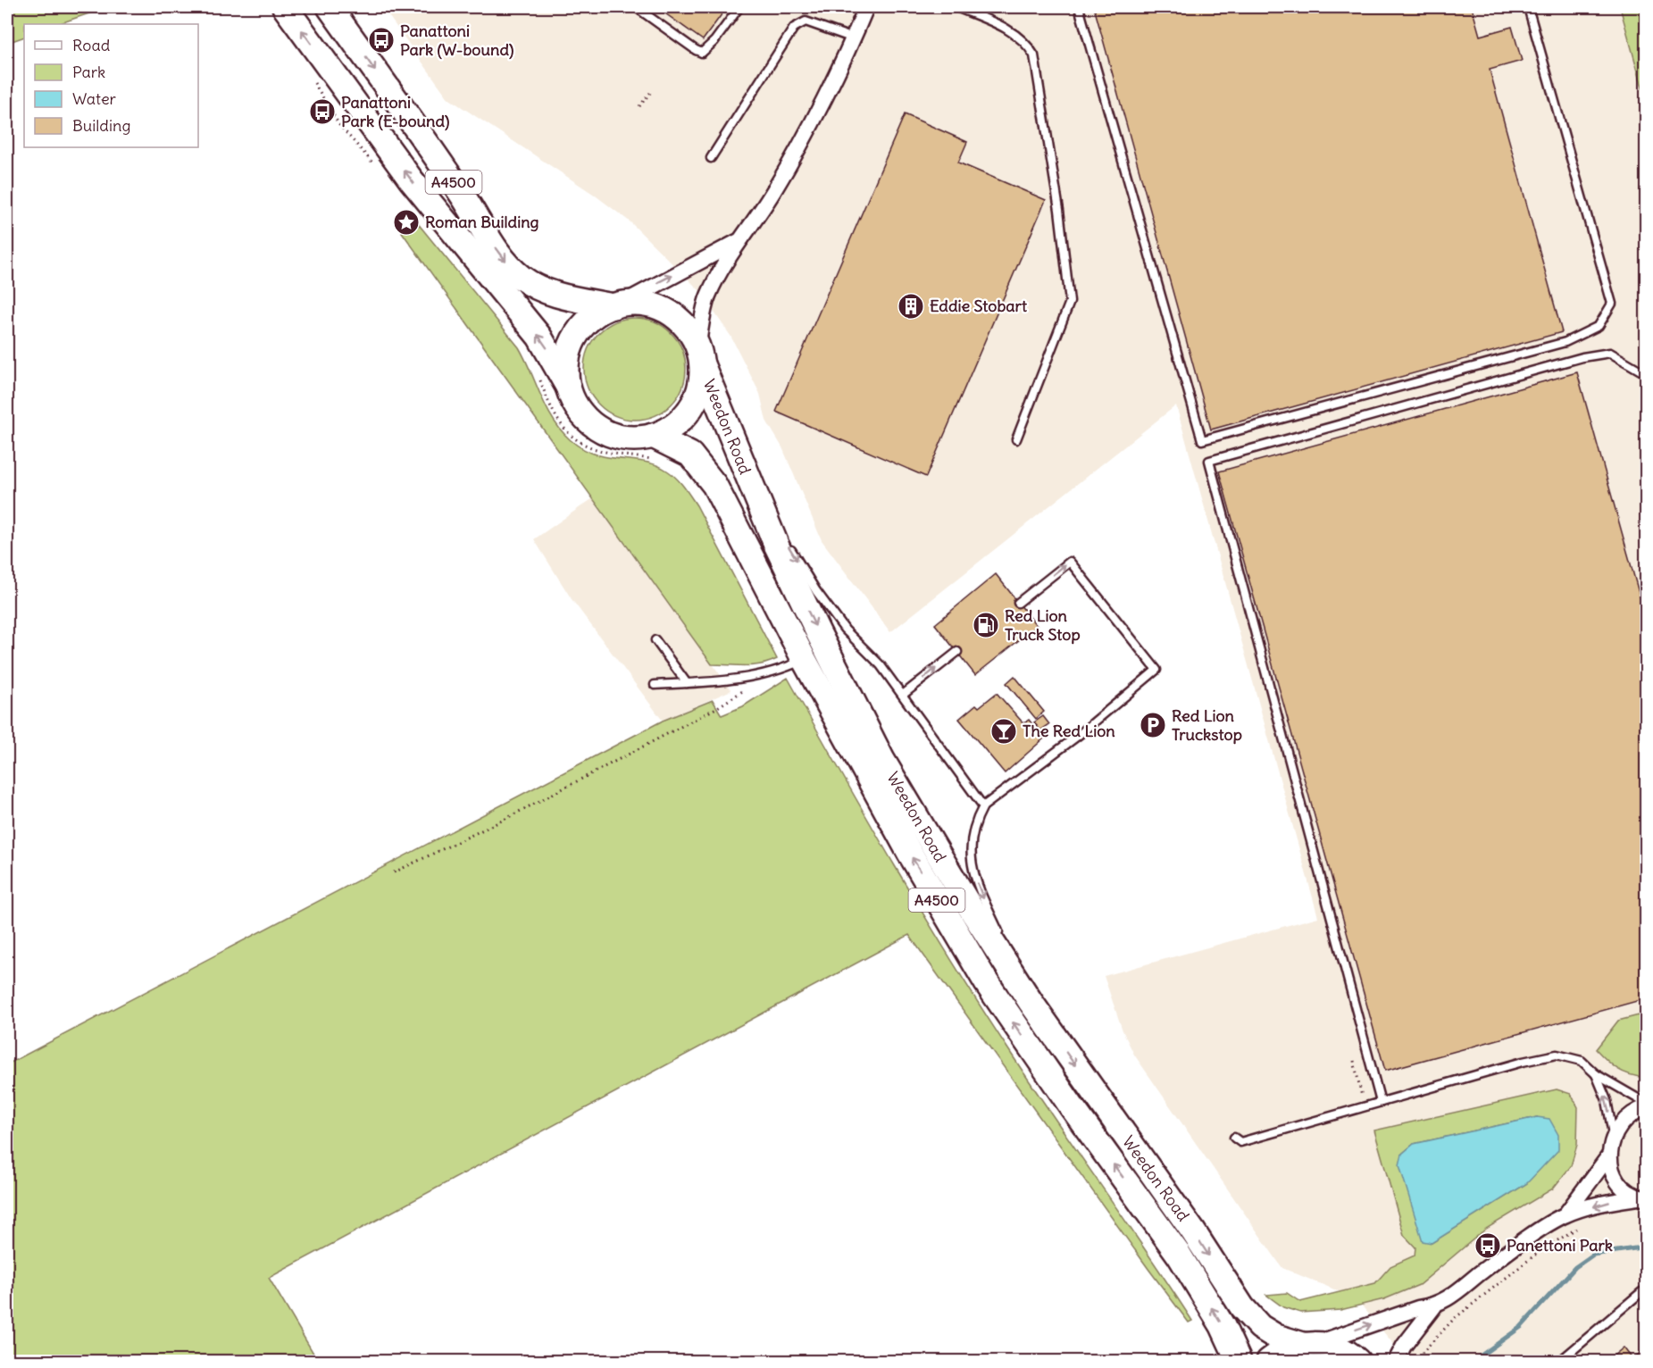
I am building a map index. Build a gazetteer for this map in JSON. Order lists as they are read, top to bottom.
{
  "streets": {
    "highway": ["A4500", "Weedon Road"]
  },
  "crossings": [
    ["A4500", "Weedon Road"]
  ],
  "places": {
    "bus stop": ["Panattoni Park (W-bound)", "Panattoni Park (E-bound)", "Panettoni Park"],
    "place": ["Roman Building"],
    "building": ["Eddie Stobart"],
    "fuel station": ["Red Lion Truck Stop"],
    "parking": ["Red Lion Truckstop"],
    "bar": ["The Red Lion"]
  },
  "legend": [
    "Road",
    "Park",
    "Water",
    "Building"
  ]
}
